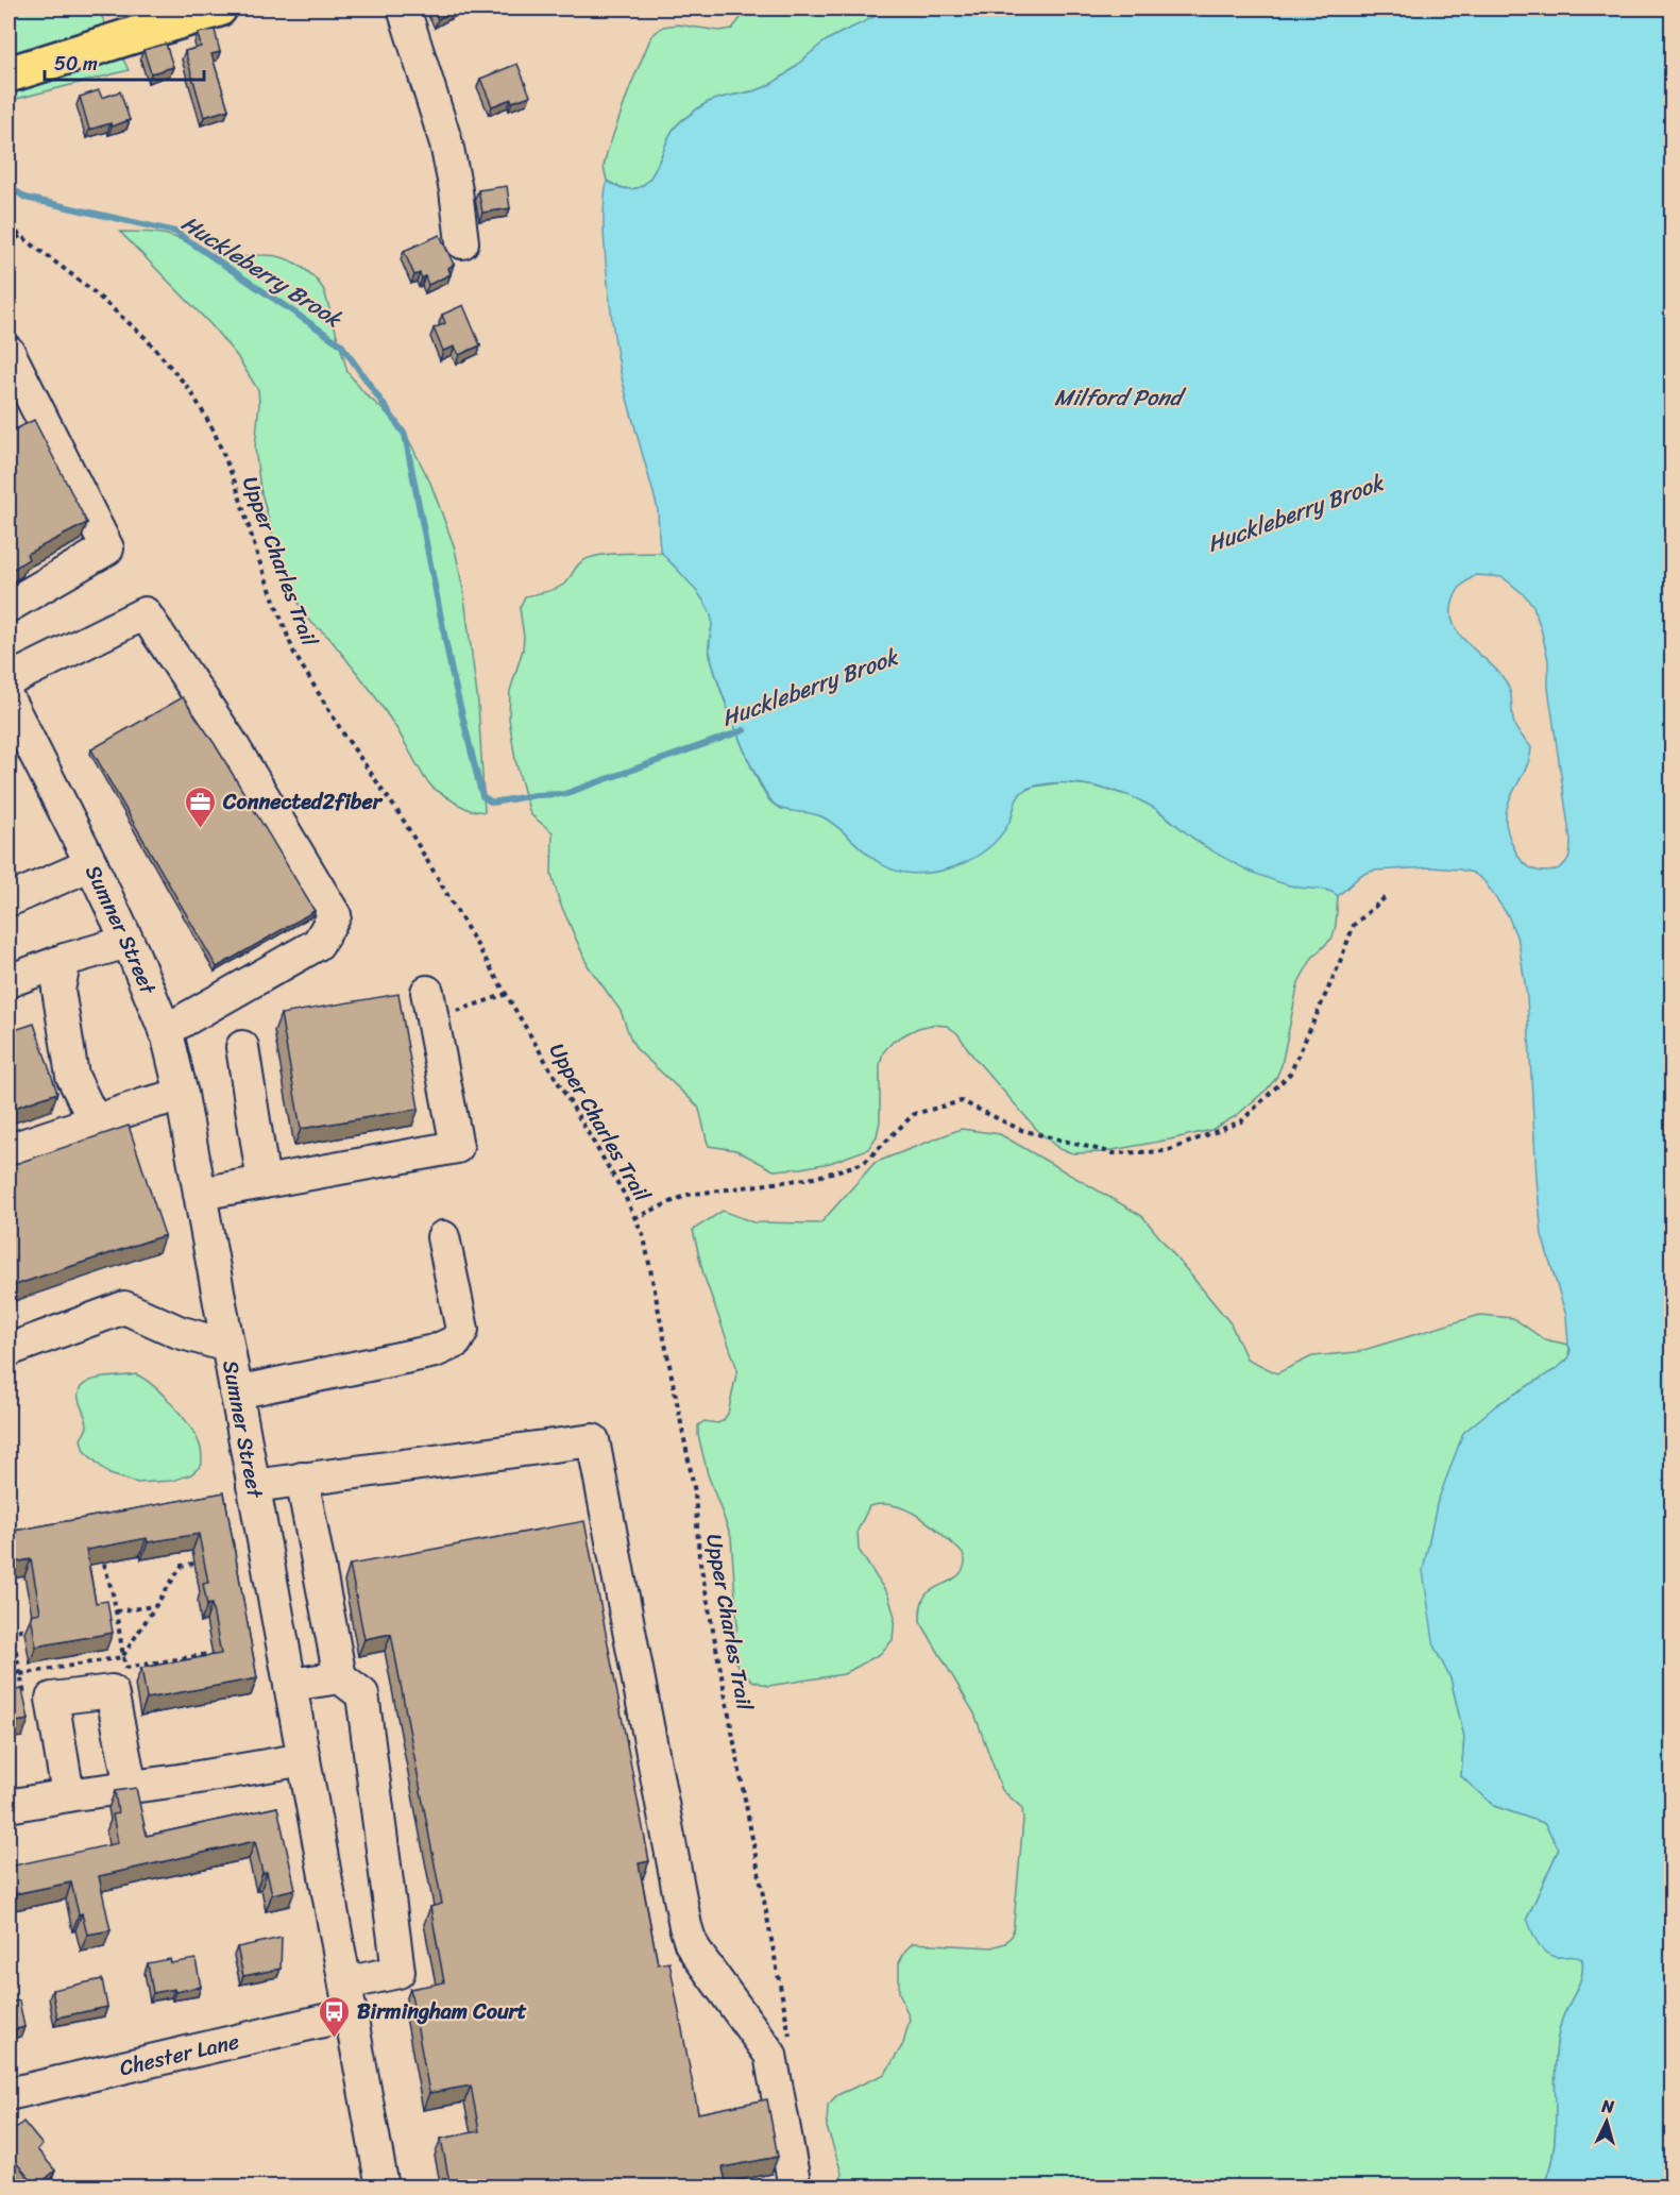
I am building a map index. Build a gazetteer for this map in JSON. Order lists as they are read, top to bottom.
{
  "streets": {
    "street": ["Sumner Street", "Chester Lane"],
    "path": ["Upper Charles Trail"]
  },
  "crossings": [
    ["Sumner Street", "Chester Lane"]
  ],
  "water": ["Huckleberry Brook", "Milford Pond"],
  "places": {
    "office": ["Connected2fiber"],
    "bus stop": ["Birmingham Court"]
  },
  "scale_bar": "50 m",
  "north": "top"
}
